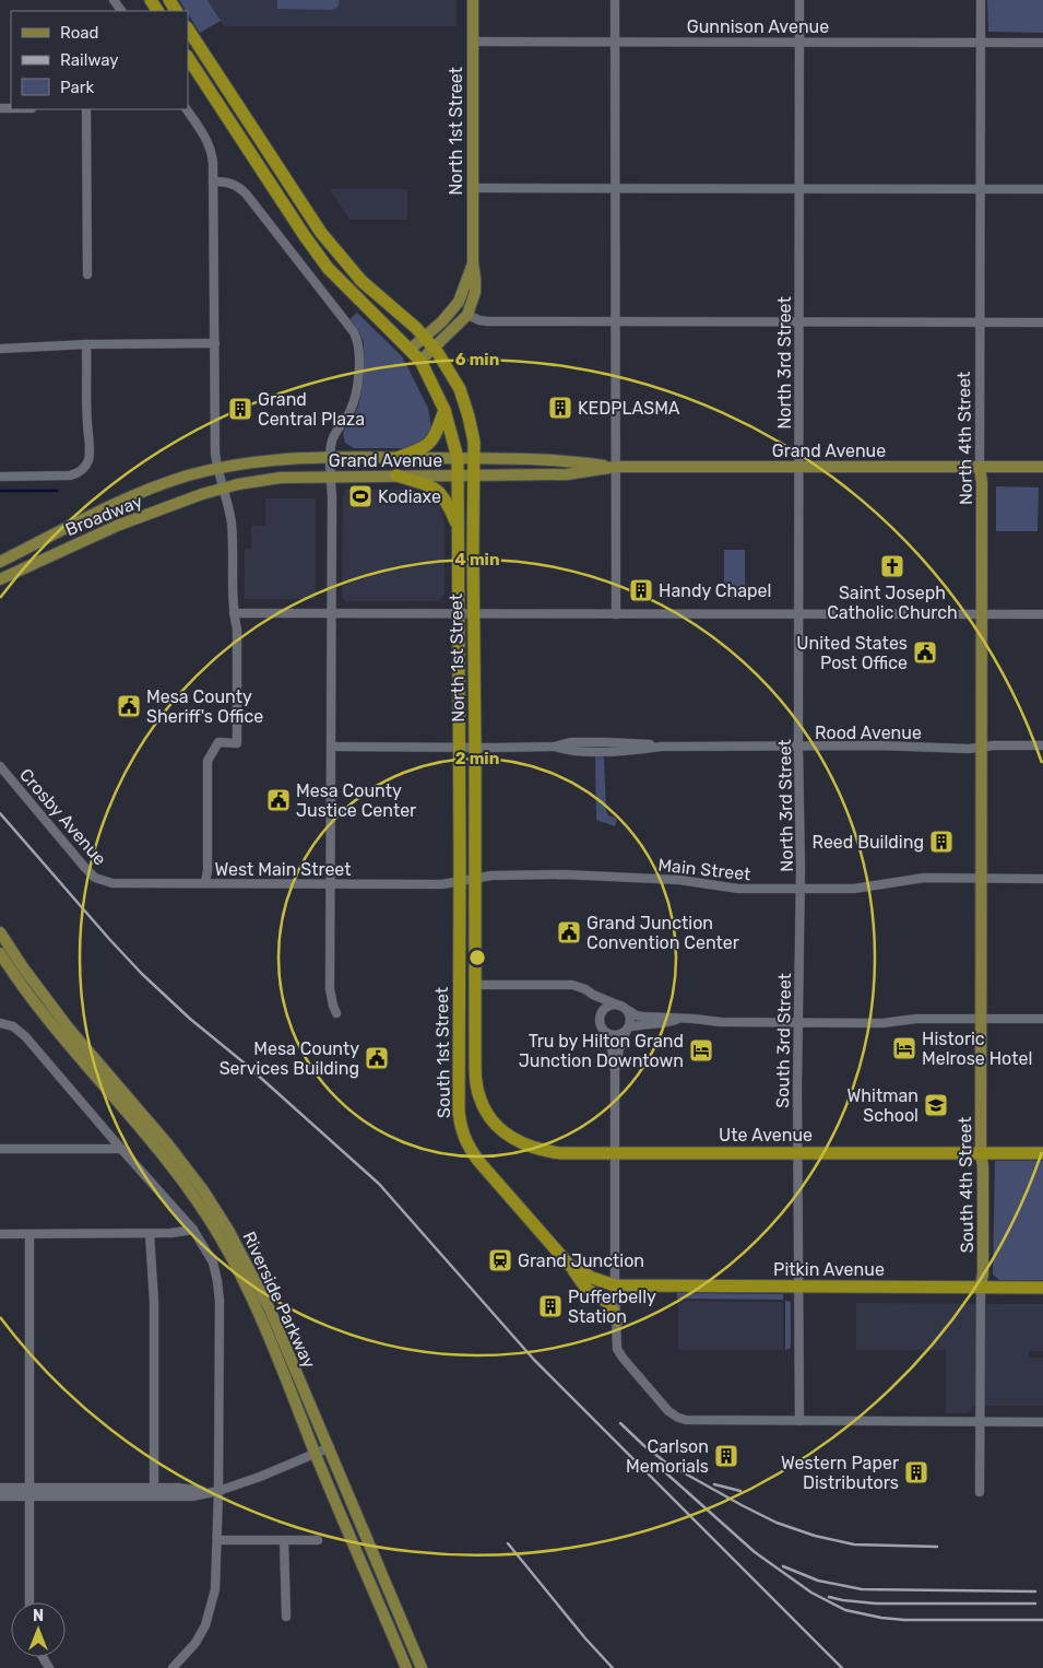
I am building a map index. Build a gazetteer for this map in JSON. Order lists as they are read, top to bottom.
{
  "streets": {
    "highway": [
      "North 1st Street",
      "South 1st Street",
      "Ute Avenue",
      "Pitkin Avenue"
    ],
    "main road": [
      "North 4th Street",
      "Grand Avenue",
      "Broadway",
      "South 4th Street",
      "Riverside Parkway"
    ],
    "street": [
      "Gunnison Avenue",
      "North 3rd Street",
      "Rood Avenue",
      "Crosby Avenue",
      "West Main Street",
      "Main Street",
      "South 3rd Street"
    ]
  },
  "crossings": [
    ["Gunnison Avenue", "North 1st Street"],
    ["Gunnison Avenue", "North 3rd Street"],
    ["Gunnison Avenue", "North 4th Street"],
    ["North 1st Street", "Grand Avenue"],
    ["North 1st Street", "Rood Avenue"],
    ["North 1st Street", "West Main Street"],
    ["North 1st Street", "Main Street"],
    ["North 1st Street", "South 1st Street"],
    ["North 3rd Street", "Grand Avenue"],
    ["North 3rd Street", "Rood Avenue"],
    ["North 3rd Street", "Main Street"],
    ["North 3rd Street", "South 3rd Street"],
    ["North 4th Street", "Grand Avenue"],
    ["North 4th Street", "Rood Avenue"],
    ["North 4th Street", "Main Street"],
    ["North 4th Street", "South 4th Street"],
    ["Grand Avenue", "Broadway"],
    ["Crosby Avenue", "West Main Street"],
    ["West Main Street", "Main Street"],
    ["West Main Street", "South 1st Street"],
    ["Main Street", "South 3rd Street"],
    ["Main Street", "South 1st Street"],
    ["Main Street", "South 4th Street"],
    ["South 3rd Street", "Ute Avenue"],
    ["South 3rd Street", "Pitkin Avenue"],
    ["South 1st Street", "Ute Avenue"],
    ["South 1st Street", "Pitkin Avenue"],
    ["Ute Avenue", "South 4th Street"],
    ["South 4th Street", "Pitkin Avenue"]
  ],
  "places": {
    "building": [
      "KEDPLASMA",
      "Grand Central Plaza",
      "Handy Chapel",
      "Reed Building",
      "Pufferbelly Station",
      "Carlson Memorials",
      "Western Paper Distributors"
    ],
    "sports": ["Kodiaxe"],
    "church": ["Saint Joseph Catholic Church"],
    "public building": [
      "United States Post Office",
      "Mesa County Sheriff's Office",
      "Mesa County Justice Center",
      "Grand Junction Convention Center",
      "Mesa County Services Building"
    ],
    "hotel": ["Historic Melrose Hotel", "Tru by Hilton Grand Junction Downtown"],
    "school or university": ["Whitman School"],
    "station": ["Grand Junction"]
  },
  "legend": ["Road", "Railway", "Park"],
  "north": "top",
  "rings": ["6 min", "4 min", "2 min"]
}
